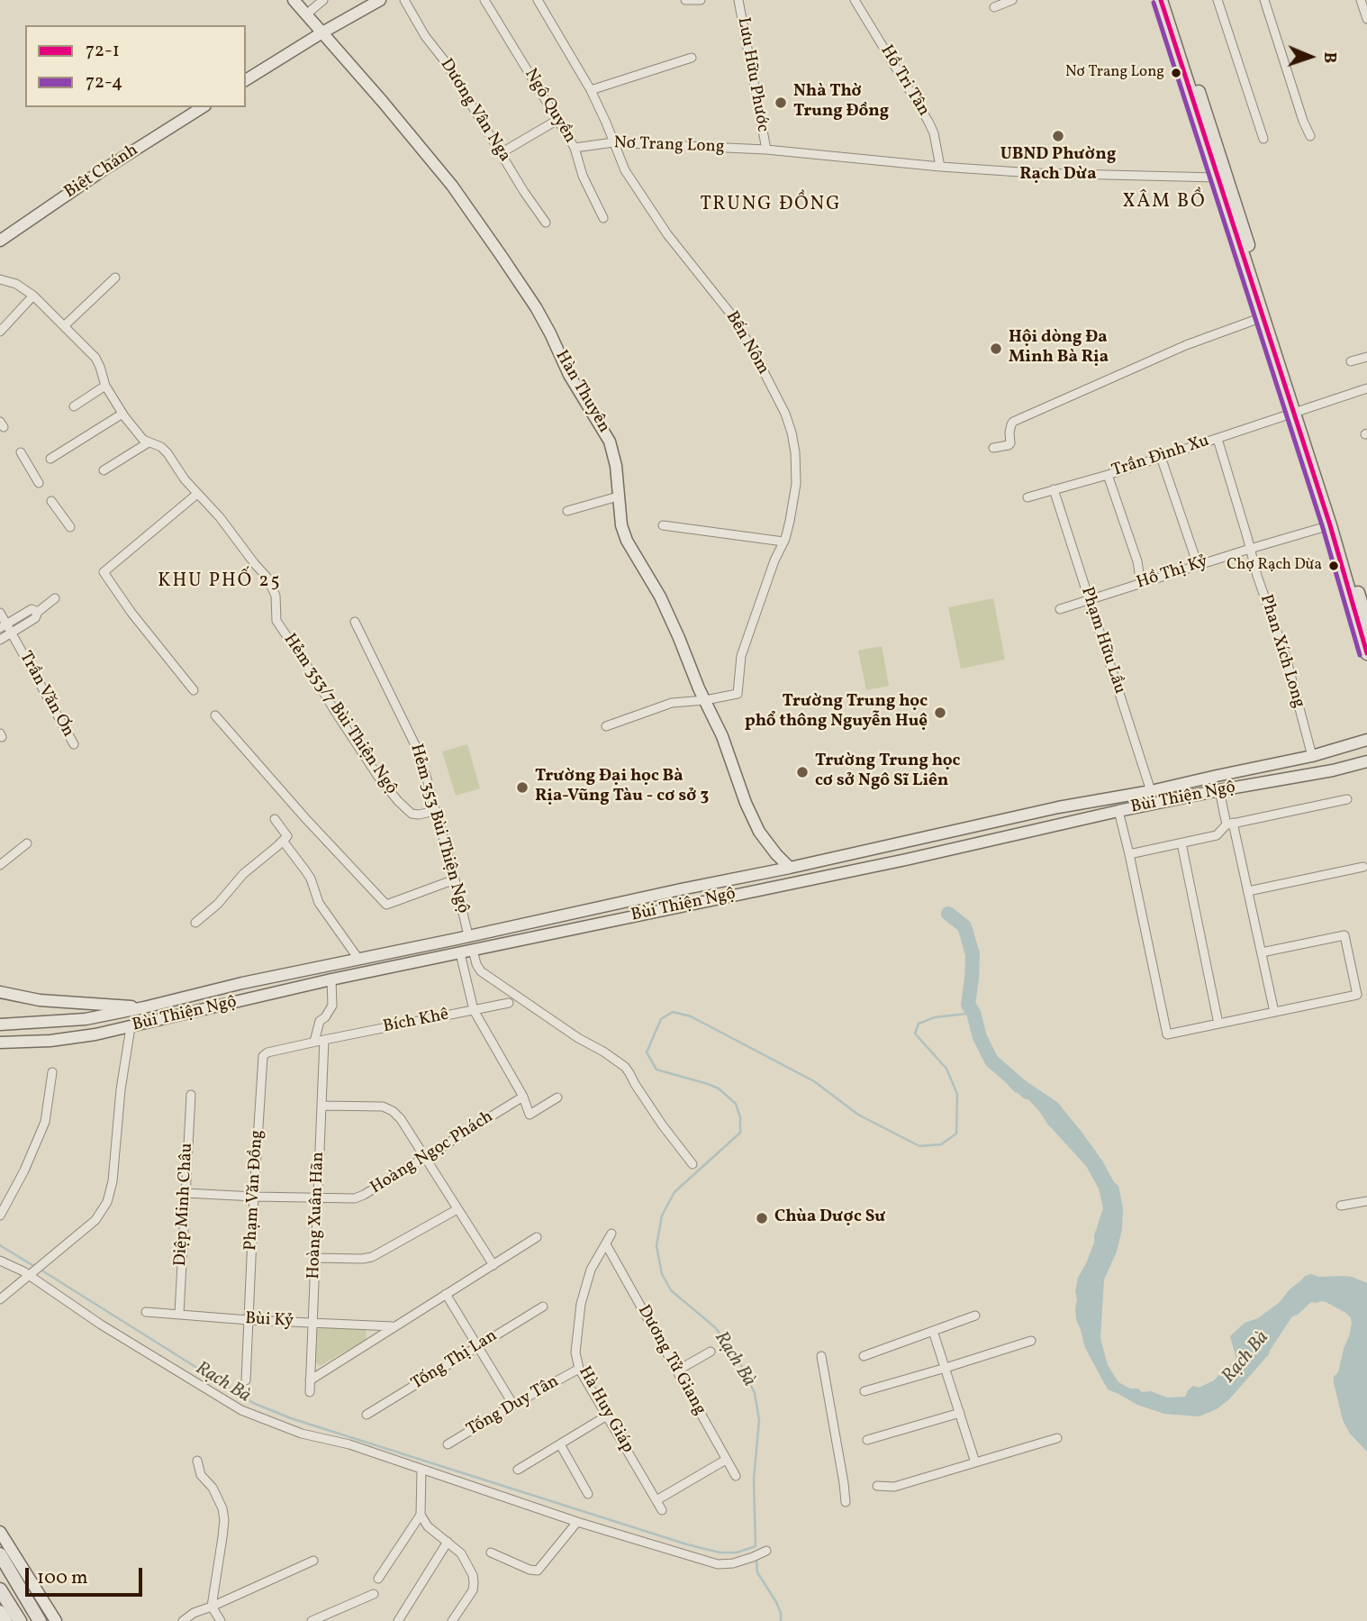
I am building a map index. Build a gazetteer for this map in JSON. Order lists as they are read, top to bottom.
{
  "streets": {
    "main road": ["Biệt Chánh", "Hàn Thuyên", "Bùi Thiện Ngộ"],
    "street": [
      "Lưu Hữu Phước",
      "Hồ Tri Tân",
      "Ngô Quyền",
      "Dương Vân Nga",
      "Nơ Trang Long",
      "Bến Nôm",
      "Trần Đình Xu",
      "Hồ Thị Kỷ",
      "Phạm Hữu Lầu",
      "Phan Xích Long",
      "Trần Văn Ơn",
      "Hẻm 353/7 Bùi Thiện Ngộ",
      "Hẻm 353 Bùi Thiện Ngộ",
      "Bích Khê",
      "Hoàng Ngọc Phách",
      "Phạm Văn Đồng",
      "Diệp Minh Châu",
      "Hoàng Xuân Hãn",
      "Bùi Kỷ",
      "Tống Thị Lan",
      "Dương Tử Giang",
      "Tống Duy Tân",
      "Hà Huy Giáp"
    ]
  },
  "crossings": [
    ["Lưu Hữu Phước", "Nơ Trang Long"],
    ["Hồ Tri Tân", "Nơ Trang Long"],
    ["Ngô Quyền", "Nơ Trang Long"],
    ["Nơ Trang Long", "Bến Nôm"],
    ["Bến Nôm", "Hàn Thuyên"],
    ["Hàn Thuyên", "Bùi Thiện Ngộ"],
    ["Trần Đình Xu", "Phạm Hữu Lầu"],
    ["Trần Đình Xu", "Phan Xích Long"],
    ["Hồ Thị Kỷ", "Phạm Hữu Lầu"],
    ["Hồ Thị Kỷ", "Phan Xích Long"],
    ["Phạm Hữu Lầu", "Bùi Thiện Ngộ"],
    ["Phan Xích Long", "Bùi Thiện Ngộ"],
    ["Hẻm 353/7 Bùi Thiện Ngộ", "Hẻm 353 Bùi Thiện Ngộ"],
    ["Bùi Thiện Ngộ", "Hẻm 353 Bùi Thiện Ngộ"],
    ["Bích Khê", "Phạm Văn Đồng"],
    ["Bích Khê", "Hoàng Xuân Hãn"],
    ["Hoàng Ngọc Phách", "Phạm Văn Đồng"],
    ["Hoàng Ngọc Phách", "Diệp Minh Châu"],
    ["Hoàng Ngọc Phách", "Hoàng Xuân Hãn"],
    ["Phạm Văn Đồng", "Hoàng Xuân Hãn"],
    ["Phạm Văn Đồng", "Bùi Kỷ"],
    ["Diệp Minh Châu", "Bùi Kỷ"],
    ["Hoàng Xuân Hãn", "Bùi Kỷ"],
    ["Dương Tử Giang", "Hà Huy Giáp"],
    ["Tống Duy Tân", "Hà Huy Giáp"]
  ],
  "districts": ["XÂM BỒ", "TRUNG ĐỒNG", "KHU PHỐ 25"],
  "water": ["Rạch Bà"],
  "places": [
    "Nơ Trang Long",
    "Nhà Thờ Trung Đồng",
    "UBND Phường Rạch Dừa",
    "Hội dòng Đa Minh Bà Rịa",
    "Chợ Rạch Dừa",
    "Trường Trung học phổ thông Nguyễn Huệ",
    "Trường Trung học cơ sở Ngô Sĩ Liên",
    "Trường Đại học Bà Rịa-Vũng Tàu - cơ sở 3",
    "Chùa Dược Sư"
  ],
  "lines": ["transit line 72-1", "transit line 72-4"],
  "legend": ["72-1", "72-4"],
  "scale_bar": "100 m",
  "north": "right"
}
